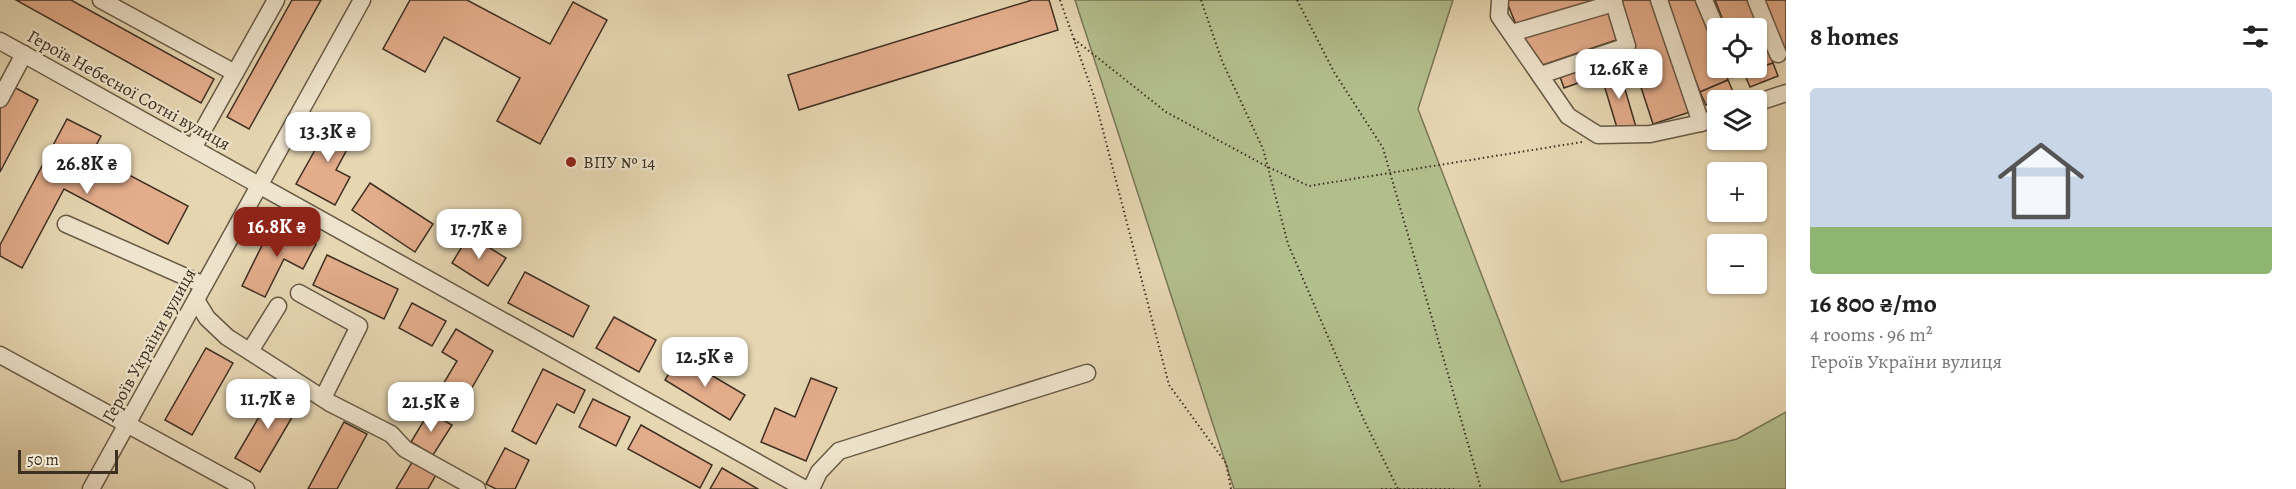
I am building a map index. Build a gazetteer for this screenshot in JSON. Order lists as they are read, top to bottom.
{
  "streets": {
    "street": ["Героїв Небесної Сотні вулиця", "Героїв України вулиця"]
  },
  "crossings": [
    ["Героїв Небесної Сотні вулиця", "Героїв України вулиця"]
  ],
  "places": ["ВПУ № 14"],
  "scale_bar": "50 m",
  "page": {
    "heading": "8 homes",
    "map_buttons": ["+", "−"],
    "price": [
      "12.6K ₴",
      "13.3K ₴",
      "26.8K ₴",
      "16.8K ₴",
      "17.7K ₴",
      "12.5K ₴",
      "11.7K ₴",
      "21.5K ₴"
    ],
    "list": [
      {
        "name": "16 800 ₴/mo",
        "note": "4 rooms · 96 m² · Героїв України вулиця"
      }
    ],
    "scale": "50 m"
  }
}
